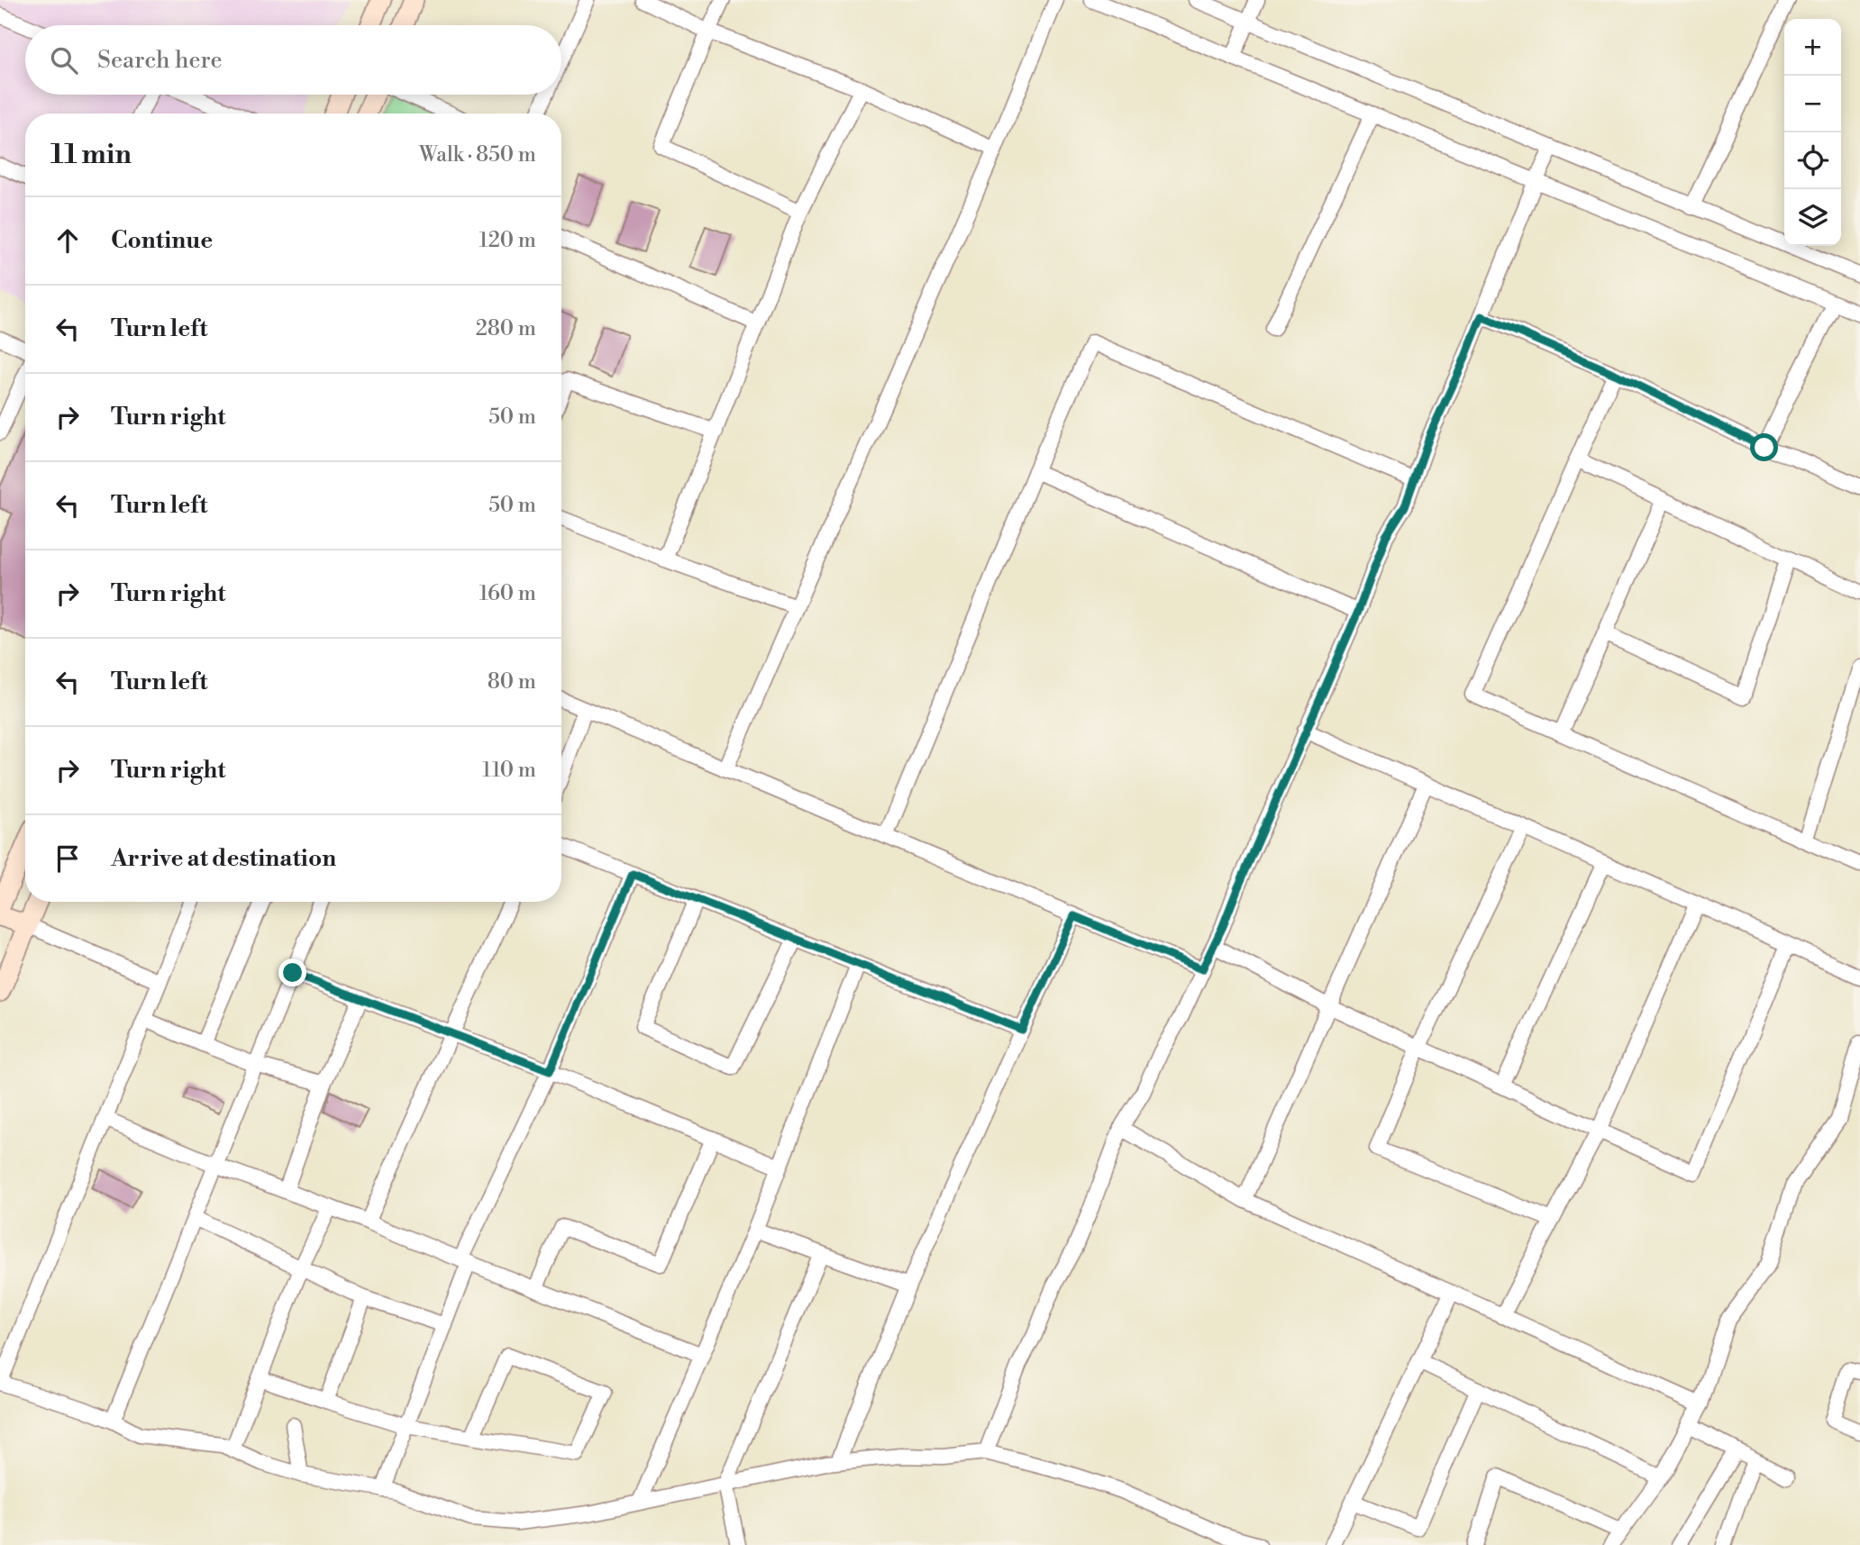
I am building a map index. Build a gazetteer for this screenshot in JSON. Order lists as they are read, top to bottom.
{
  "page": {
    "map_buttons": ["+", "−"],
    "search": "Search here",
    "heading": ["11 min", "Walk · 850 m"],
    "list": [
      ["Continue", "120 m"],
      ["Turn left", "280 m"],
      ["Turn right", "50 m"],
      ["Turn left", "50 m"],
      ["Turn right", "160 m"],
      ["Turn left", "80 m"],
      ["Turn right", "110 m"],
      "Arrive at destination"
    ]
  }
}
